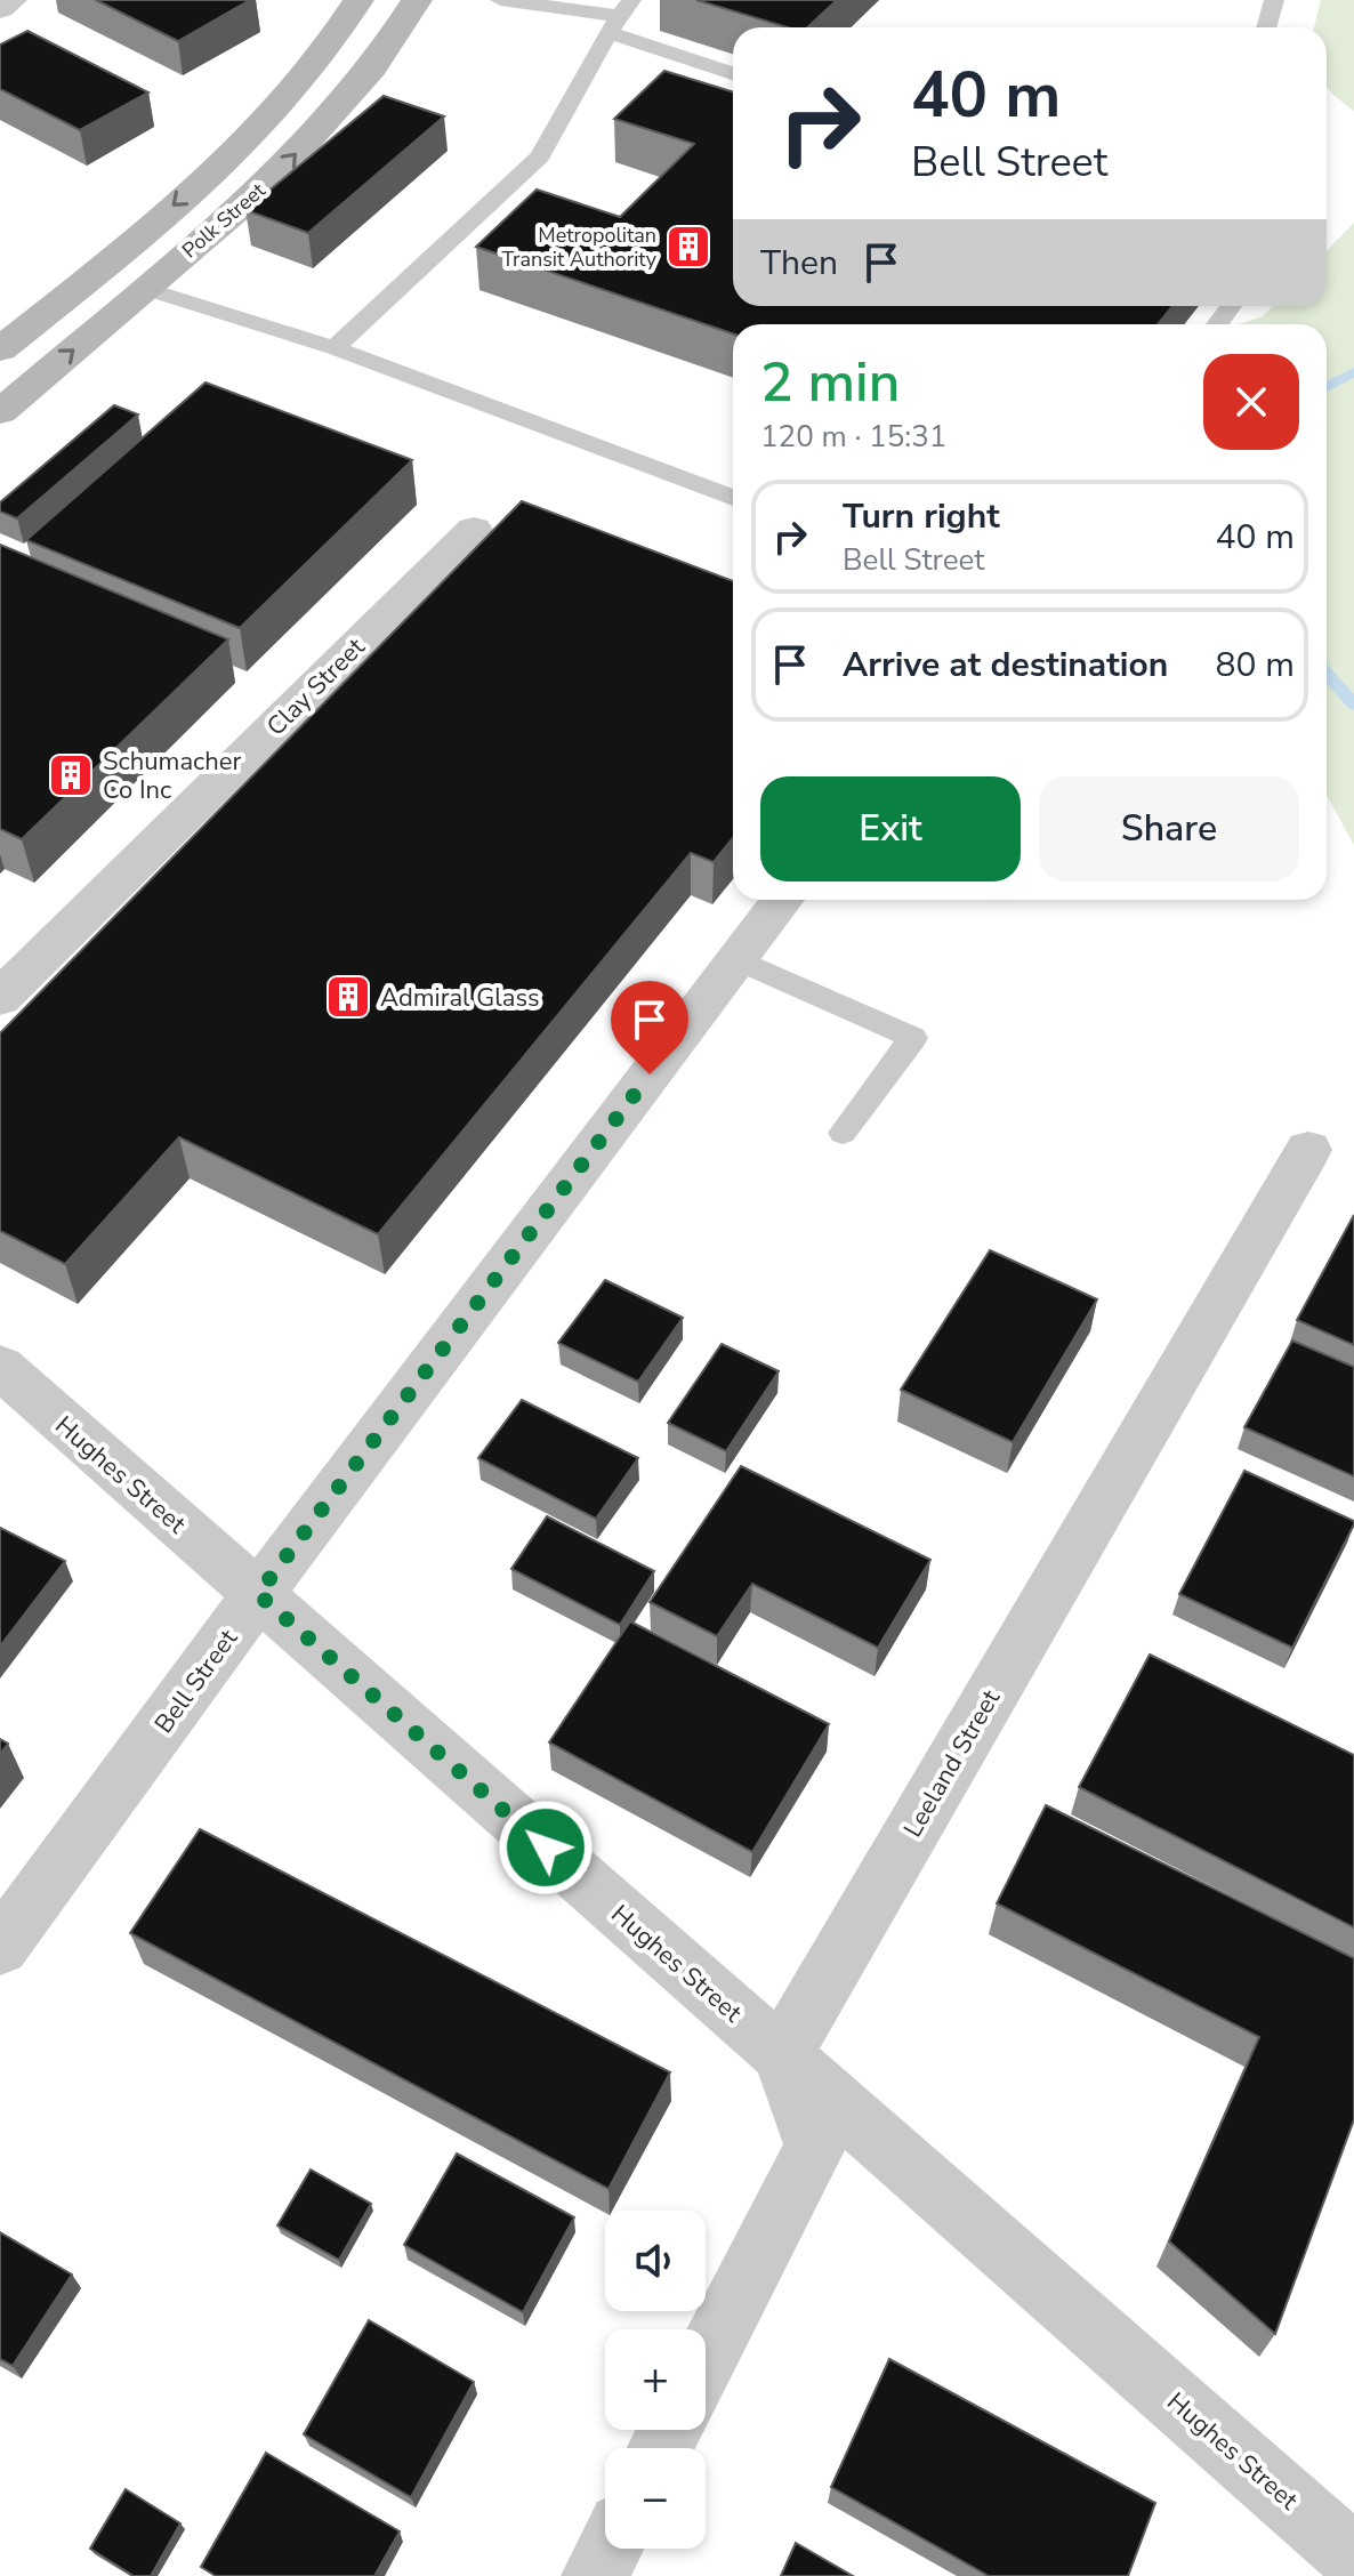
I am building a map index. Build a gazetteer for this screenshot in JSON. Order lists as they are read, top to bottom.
{
  "streets": {
    "main road": ["Polk Street"],
    "street": [
      "Clay Street",
      "Hughes Street",
      "Bell Street",
      "Leeland Street"
    ]
  },
  "crossings": [
    ["Hughes Street", "Bell Street"],
    ["Hughes Street", "Leeland Street"]
  ],
  "places": {
    "building": ["Metropolitan Transit Authority", "Schumacher Co Inc", "Admiral Glass"]
  },
  "page": {
    "turn": ["40 m", "Bell Street"],
    "then": "Then",
    "heading": ["2 min", "120 m · 15:31"],
    "list": [
      {
        "name": "Turn right",
        "note": "Bell Street",
        "value": "40 m"
      },
      {
        "name": "Arrive at destination",
        "value": "80 m"
      }
    ],
    "buttons": ["Exit", "Share"],
    "map_buttons": ["+", "−"]
  }
}
